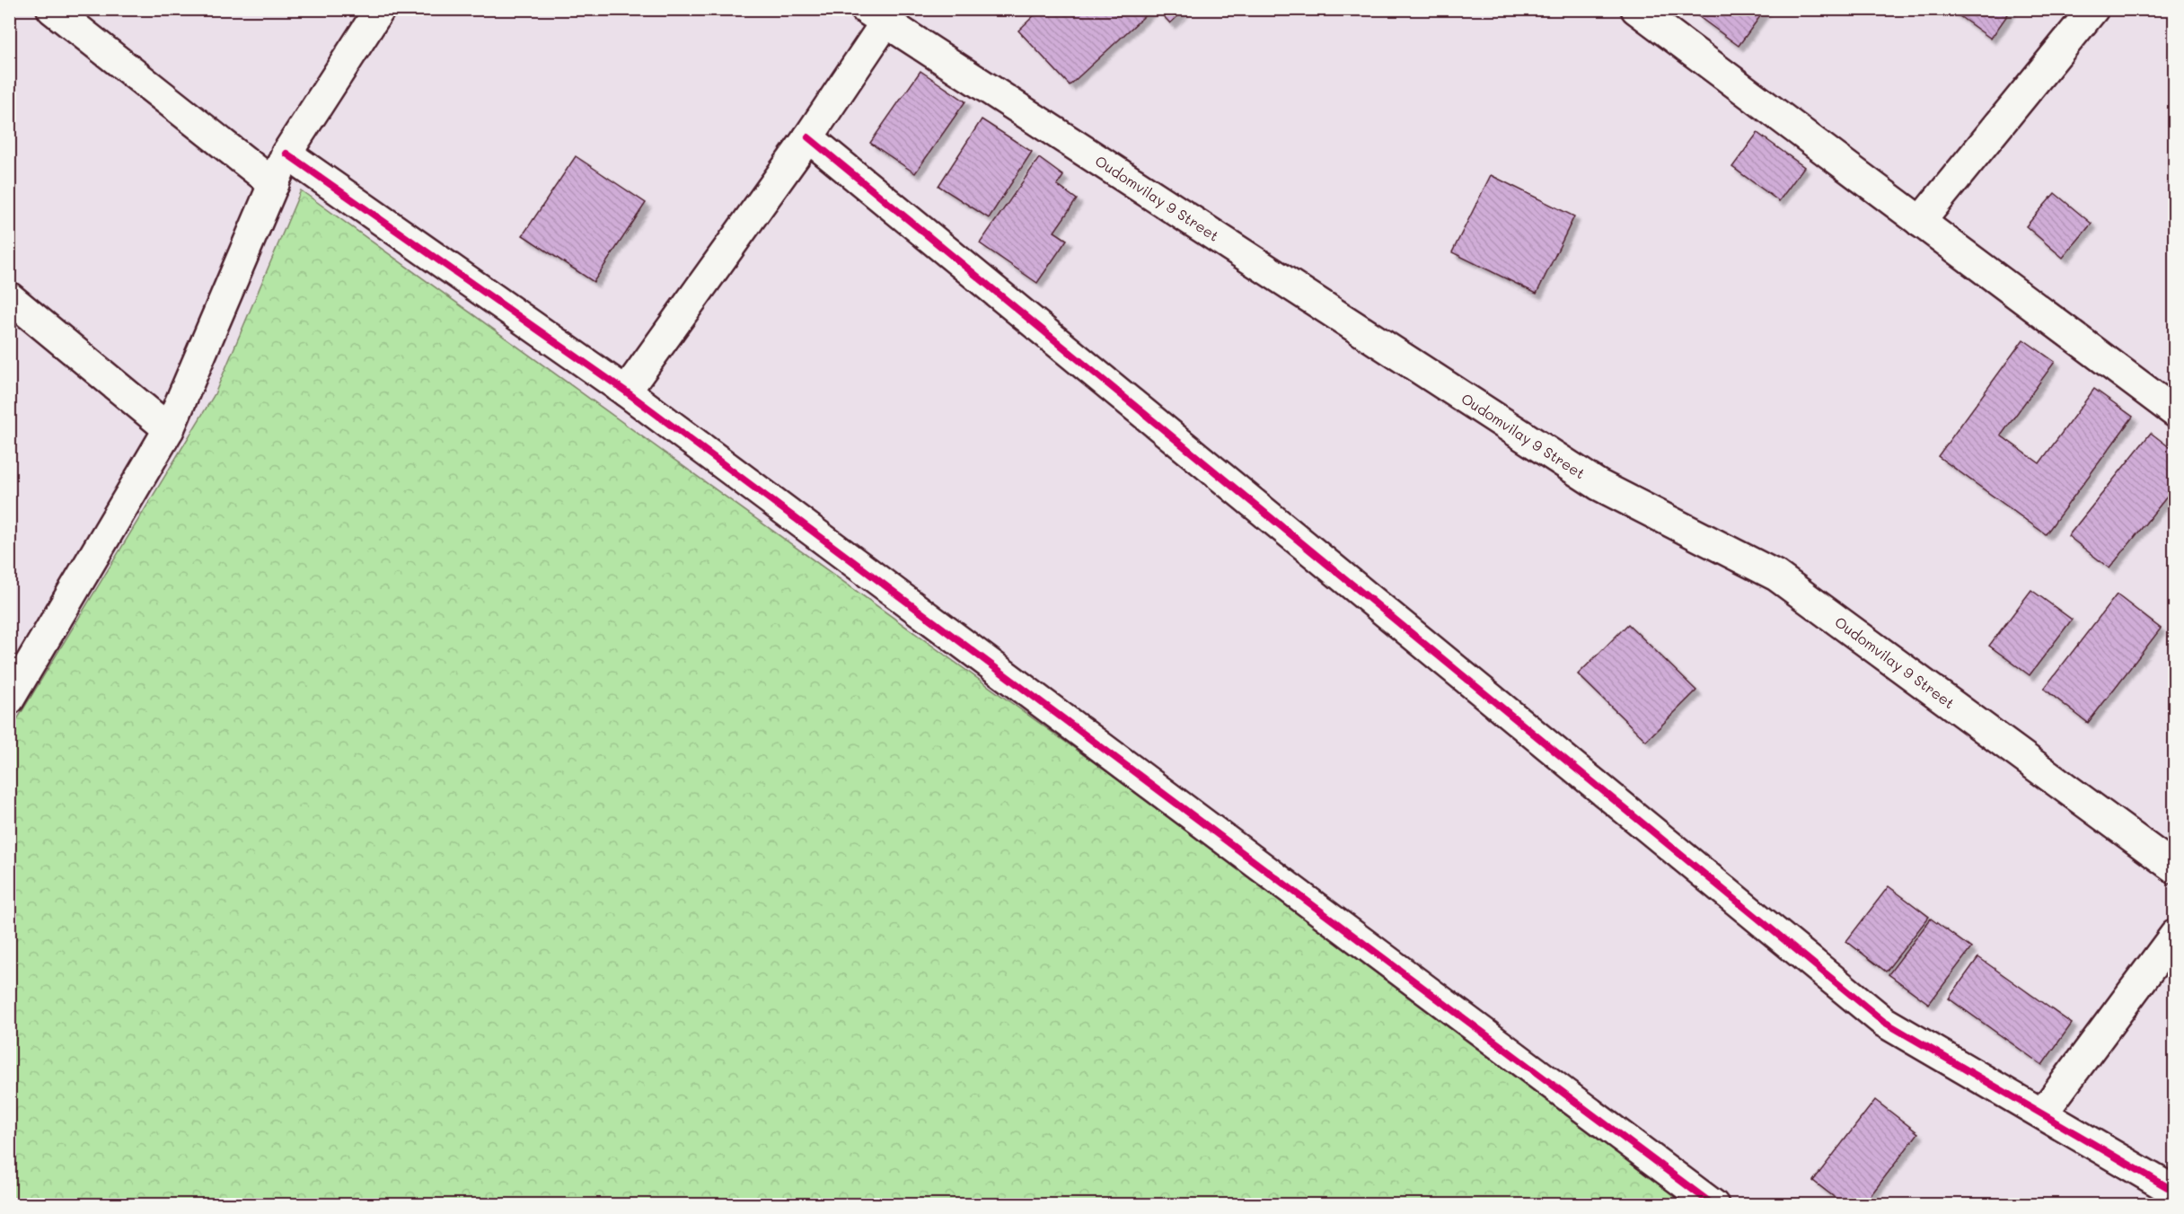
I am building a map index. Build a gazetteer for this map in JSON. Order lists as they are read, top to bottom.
{
  "streets": {
    "street": ["Oudomvilay 9 Street"]
  }
}
